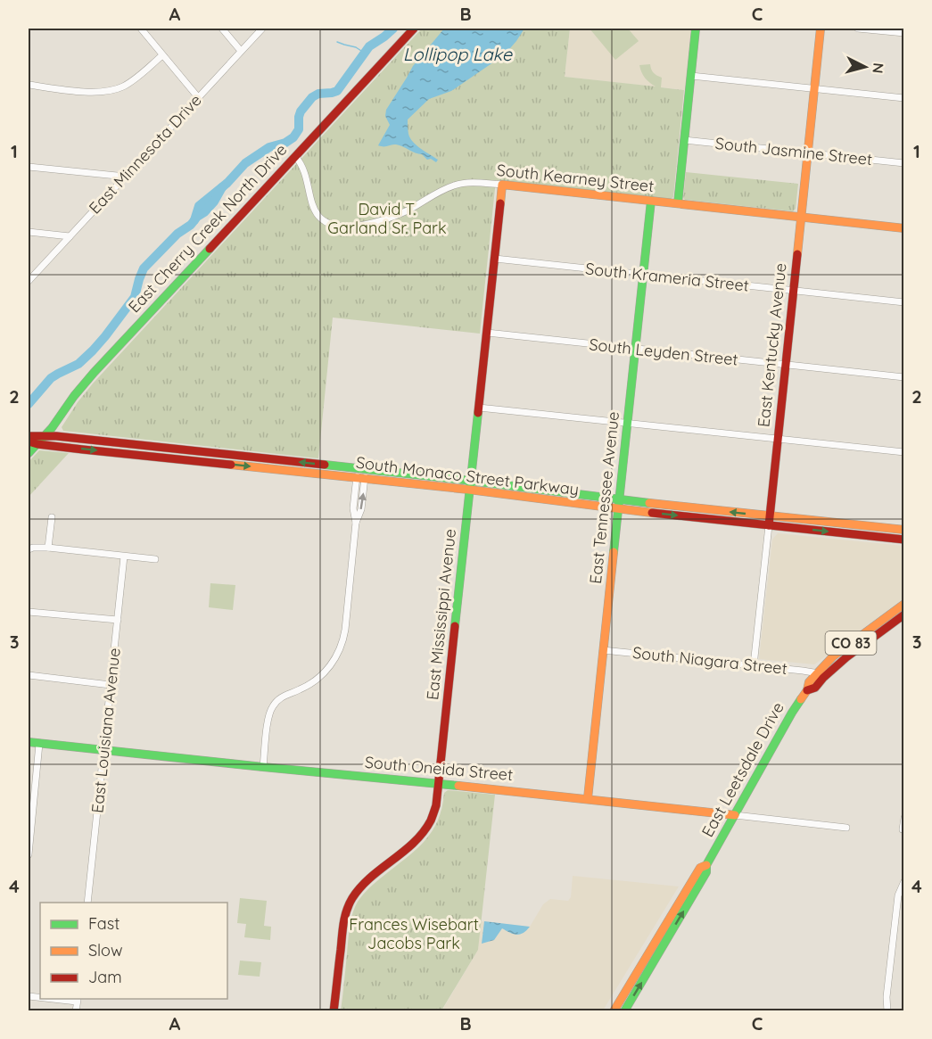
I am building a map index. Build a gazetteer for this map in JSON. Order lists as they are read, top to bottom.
{
  "streets": {
    "street": [
      "South Jasmine Street",
      "East Minnesota Drive",
      "South Kearney Street",
      "East Cherry Creek North Drive",
      "South Krameria Street",
      "East Kentucky Avenue",
      "South Leyden Street",
      "South Monaco Street Parkway",
      "East Tennessee Avenue",
      "East Mississippi Avenue",
      "CO 83",
      "South Niagara Street",
      "East Louisiana Avenue",
      "South Oneida Street",
      "East Leetsdale Drive"
    ]
  },
  "crossings": [
    ["South Jasmine Street", "East Kentucky Avenue"],
    ["South Kearney Street", "East Cherry Creek North Drive"],
    ["South Kearney Street", "East Kentucky Avenue"],
    ["South Kearney Street", "East Tennessee Avenue"],
    ["South Kearney Street", "East Mississippi Avenue"],
    ["East Cherry Creek North Drive", "South Monaco Street Parkway"],
    ["South Krameria Street", "East Kentucky Avenue"],
    ["South Krameria Street", "East Tennessee Avenue"],
    ["South Krameria Street", "East Mississippi Avenue"],
    ["East Kentucky Avenue", "South Leyden Street"],
    ["East Kentucky Avenue", "South Monaco Street Parkway"],
    ["East Kentucky Avenue", "South Niagara Street"],
    ["South Leyden Street", "East Tennessee Avenue"],
    ["South Leyden Street", "East Mississippi Avenue"],
    ["South Monaco Street Parkway", "East Tennessee Avenue"],
    ["South Monaco Street Parkway", "East Mississippi Avenue"],
    ["East Tennessee Avenue", "South Niagara Street"],
    ["East Tennessee Avenue", "South Oneida Street"],
    ["East Mississippi Avenue", "South Oneida Street"],
    ["South Niagara Street", "East Leetsdale Drive"],
    ["East Louisiana Avenue", "South Oneida Street"],
    ["South Oneida Street", "East Leetsdale Drive"]
  ],
  "water": ["Lollipop Lake"],
  "parks": ["David T. Garland Sr. Park", "Frances Wisebart Jacobs Park"],
  "legend": ["Fast", "Slow", "Jam"],
  "north": "right",
  "grid": {
    "columns": ["A", "B", "C"],
    "rows": [
      "1",
      "2",
      "3",
      "4"
    ]
  }
}
